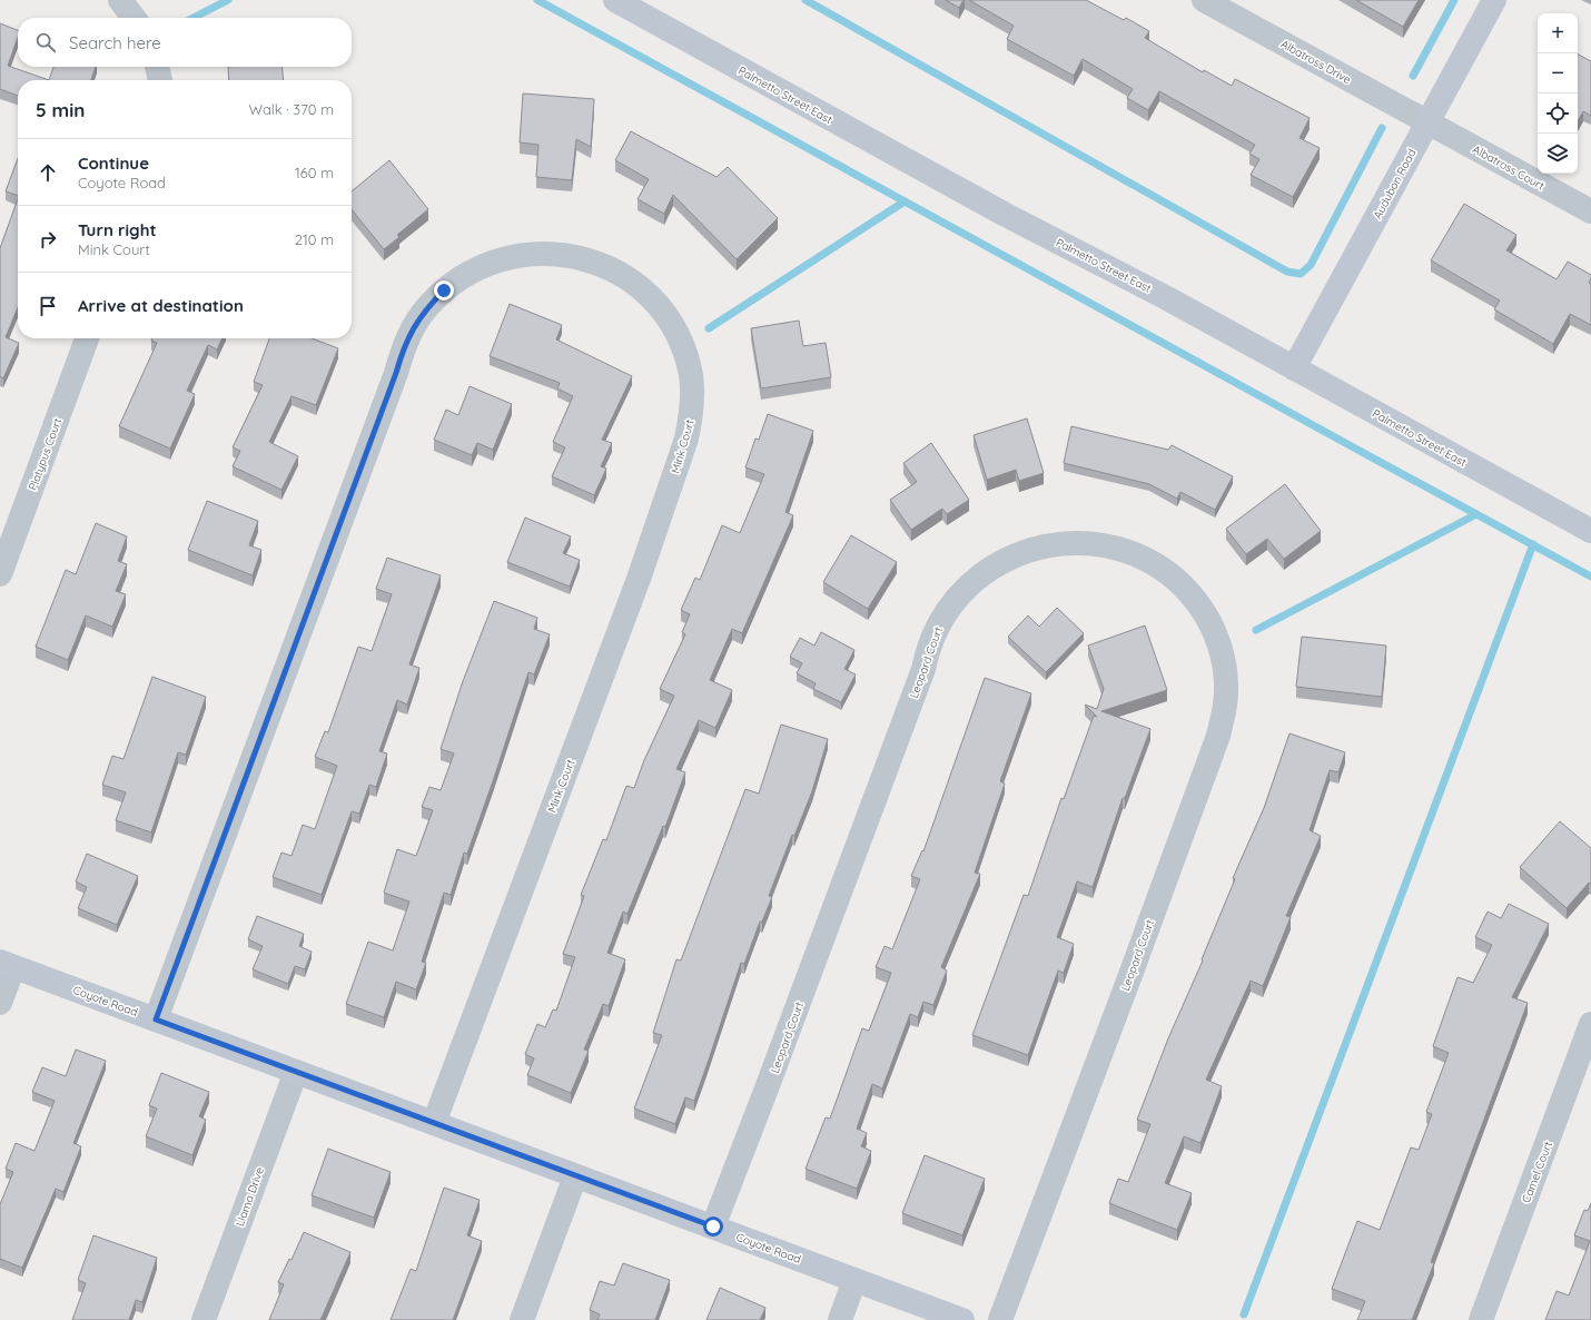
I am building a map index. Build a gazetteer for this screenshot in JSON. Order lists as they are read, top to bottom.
{
  "streets": {
    "street": [
      "Albatross Drive",
      "Palmetto Street East",
      "Albatross Court",
      "Audubon Road",
      "Mink Court",
      "Platypus Court",
      "Leopard Court",
      "Coyote Road",
      "Camel Court",
      "Llama Drive"
    ]
  },
  "crossings": [
    ["Albatross Drive", "Albatross Court"],
    ["Albatross Drive", "Audubon Road"],
    ["Palmetto Street East", "Audubon Road"],
    ["Albatross Court", "Audubon Road"],
    ["Mink Court", "Coyote Road"],
    ["Leopard Court", "Coyote Road"],
    ["Coyote Road", "Llama Drive"]
  ],
  "page": {
    "map_buttons": ["+", "−"],
    "search": "Search here",
    "heading": ["5 min", "Walk · 370 m"],
    "list": [
      ["Continue", "Coyote Road", "160 m"],
      ["Turn right", "Mink Court", "210 m"],
      "Arrive at destination"
    ]
  }
}
